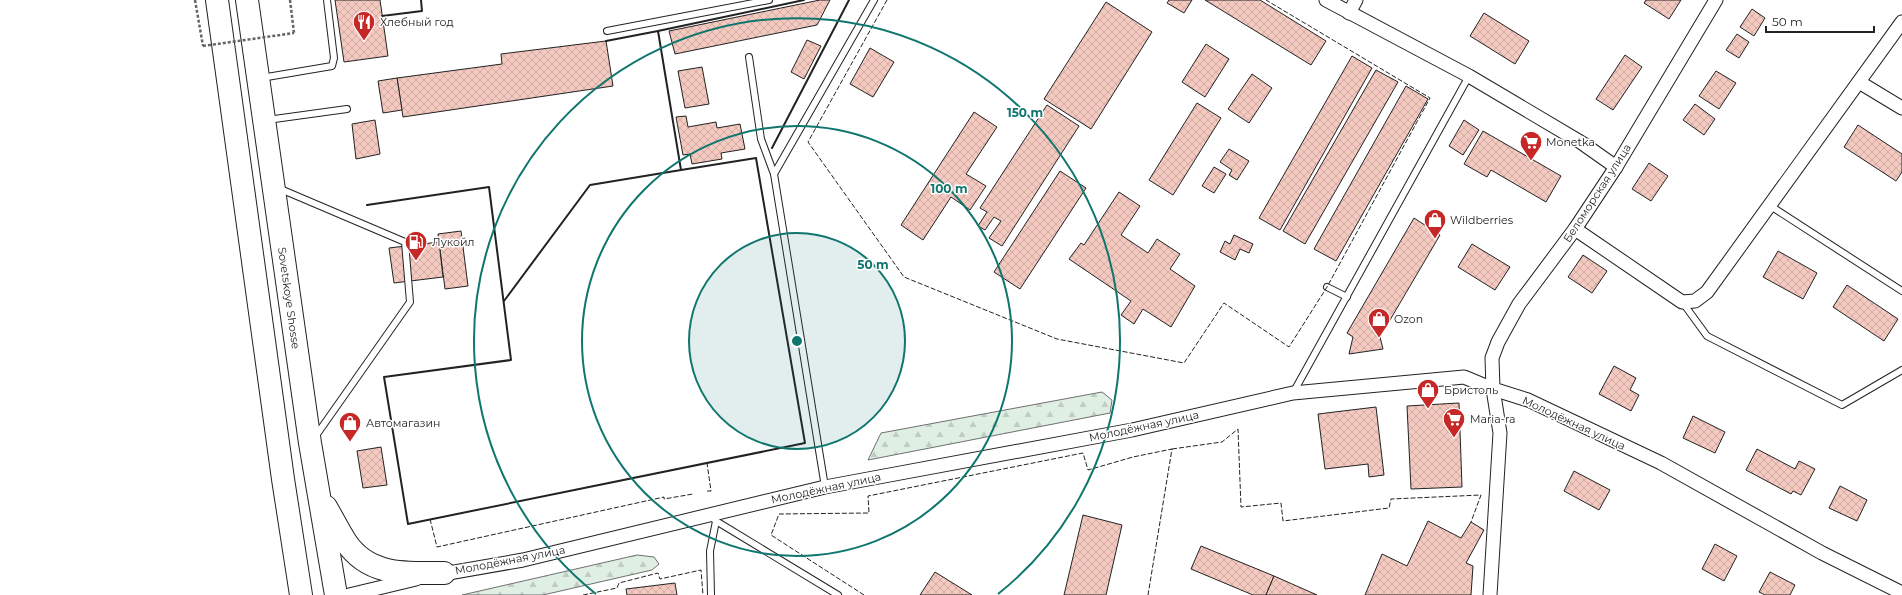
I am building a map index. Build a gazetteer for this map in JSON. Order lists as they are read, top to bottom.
{
  "streets": {
    "highway": ["Sovetskoye Shosse"],
    "street": ["Беломорская улица", "Молодёжная улица"]
  },
  "crossings": [
    ["Беломорская улица", "Молодёжная улица"]
  ],
  "places": {
    "restaurant": ["Хлебный год"],
    "supermarket": ["Monetka", "Maria-ra"],
    "shop": [
      "Wildberries",
      "Ozon",
      "Бристоль",
      "Автомагазин"
    ],
    "fuel station": ["Лукойл"]
  },
  "scale_bar": "50 m",
  "rings": ["150 m", "100 m", "50 m"]
}
